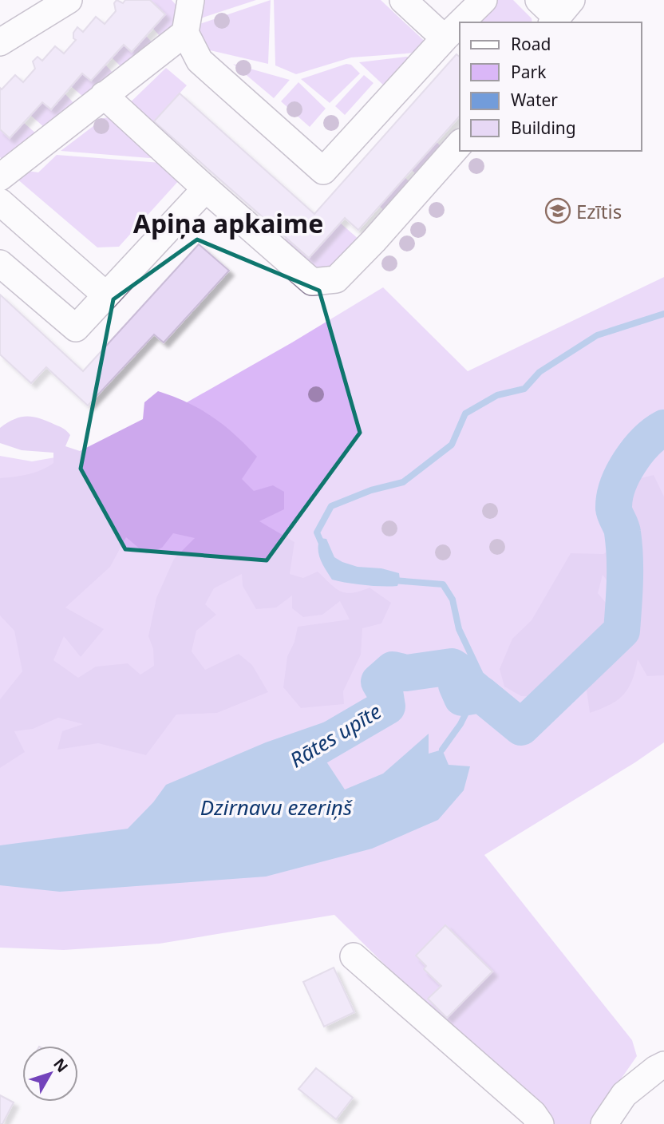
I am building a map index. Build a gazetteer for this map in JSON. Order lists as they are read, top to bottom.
{
  "districts": ["Apiņa apkaime"],
  "water": ["Rātes upīte", "Dzirnavu ezeriņš"],
  "places": {
    "school or university": ["Ezītis"]
  },
  "legend": [
    "Road",
    "Park",
    "Water",
    "Building"
  ],
  "north": "top right"
}
